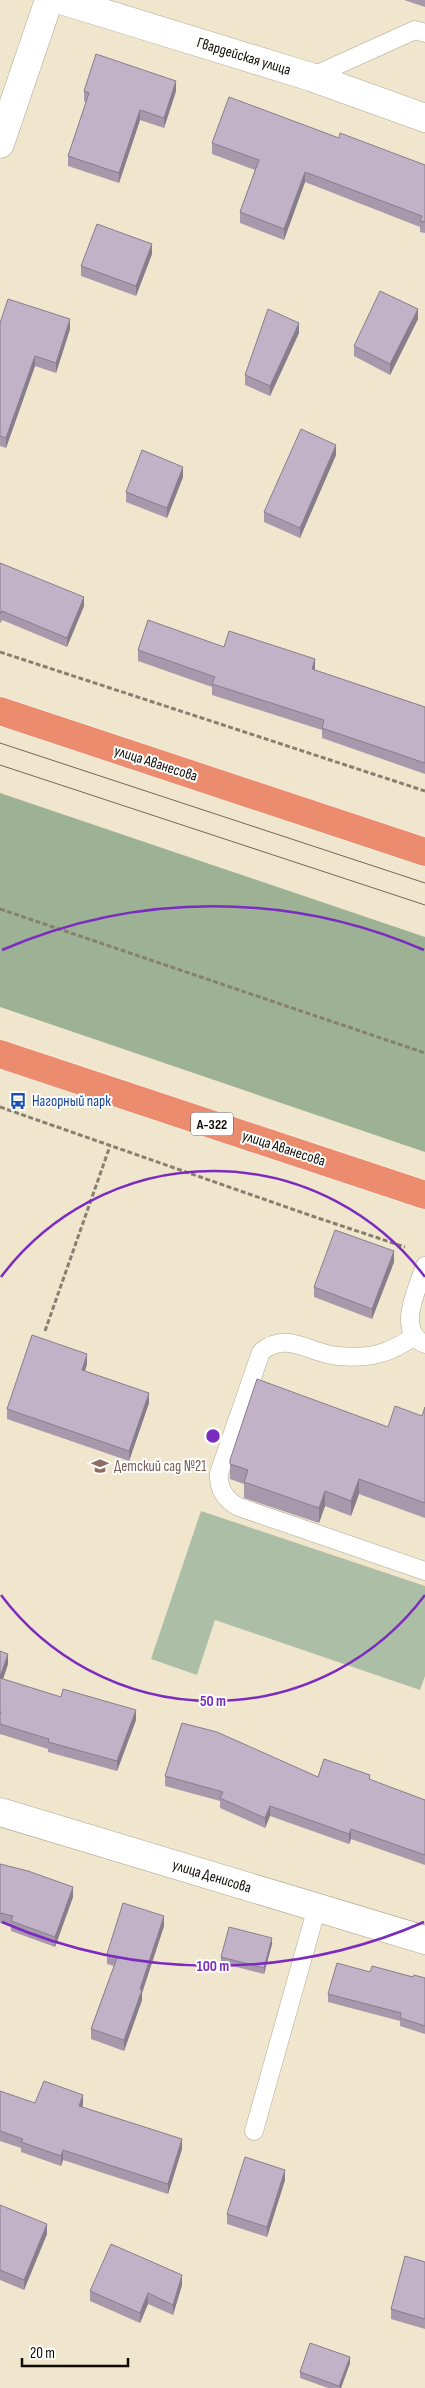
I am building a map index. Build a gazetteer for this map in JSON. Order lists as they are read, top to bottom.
{
  "streets": {
    "highway": ["улица Аванесова", "А-322"],
    "street": ["Гвардейская улица", "улица Денисова"]
  },
  "places": {
    "bus stop": ["Нагорный парк"],
    "school or university": ["Детский сад №21"]
  },
  "scale_bar": "20 m",
  "rings": ["50 m", "100 m"]
}
